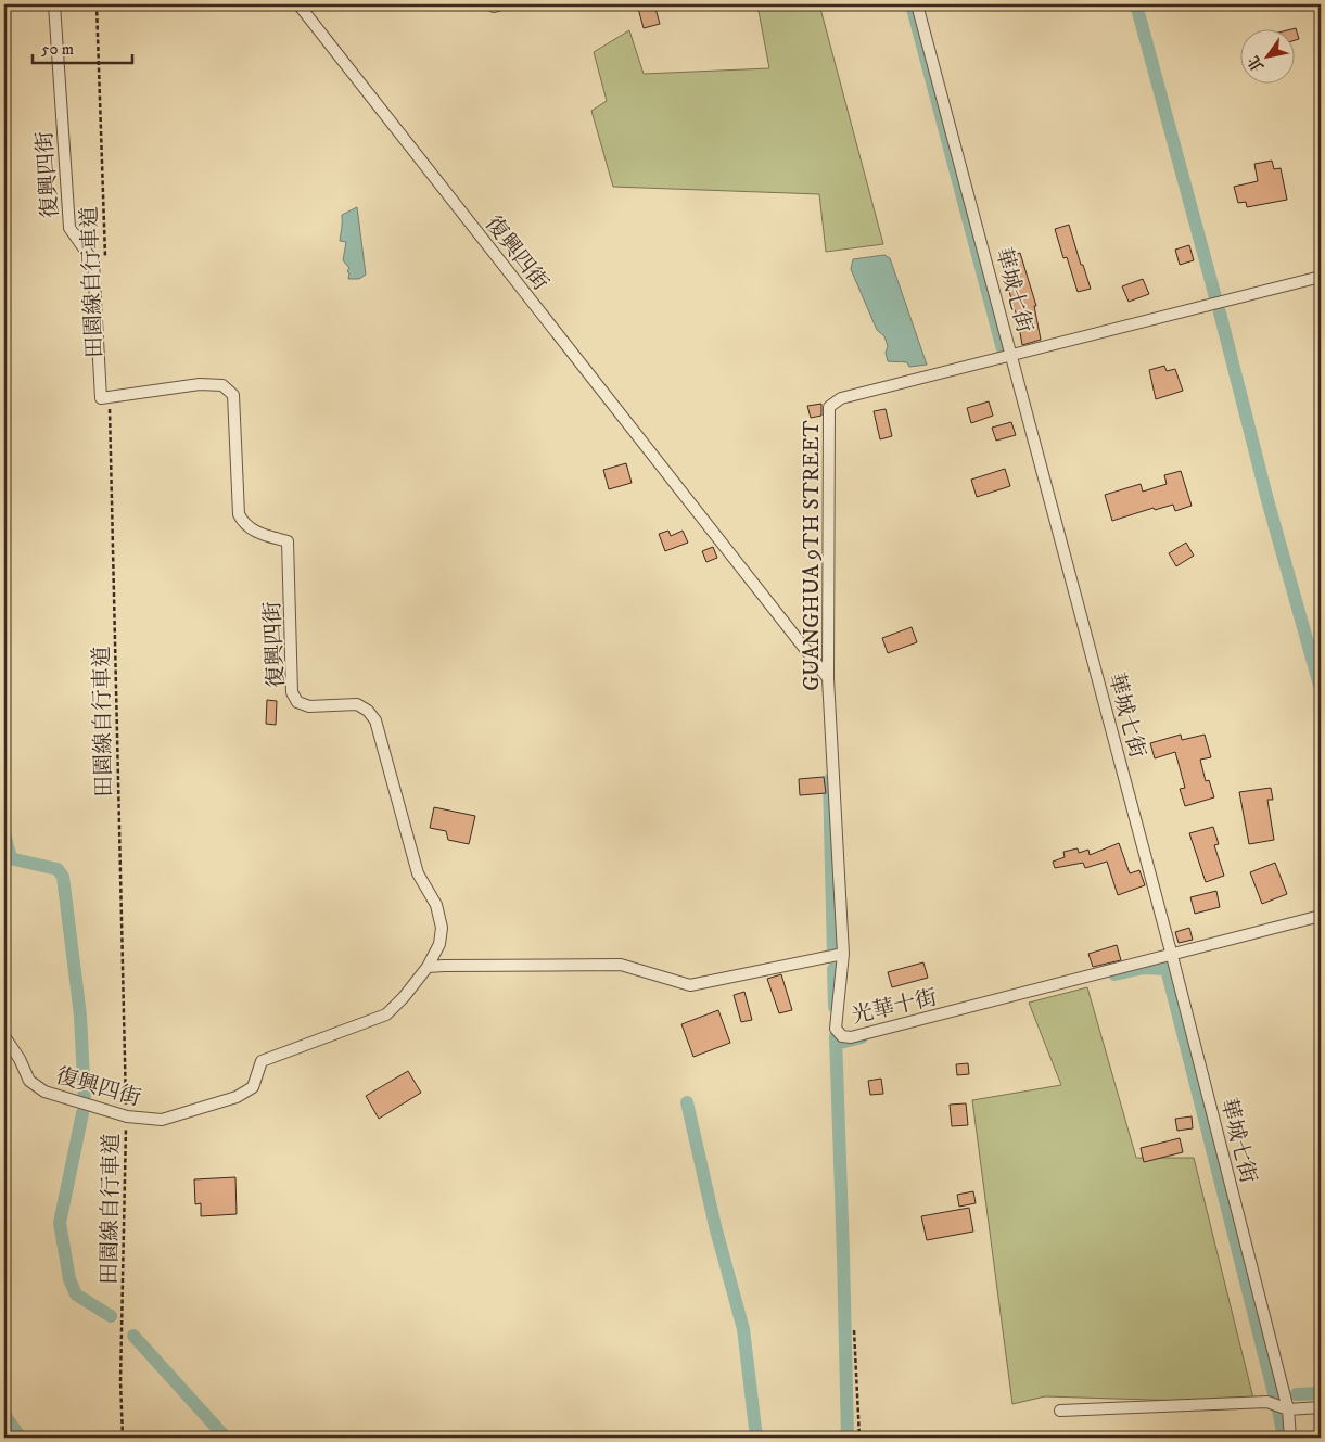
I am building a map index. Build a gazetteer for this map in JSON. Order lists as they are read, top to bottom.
{
  "streets": {
    "street": [
      "復興四街",
      "華城七街",
      "GUANGHUA 9TH STREET",
      "光華十街"
    ],
    "path": ["田園線自行車道"]
  },
  "crossings": [
    ["復興四街", "田園線自行車道"],
    ["復興四街", "GUANGHUA 9TH STREET"],
    ["華城七街", "GUANGHUA 9TH STREET"],
    ["華城七街", "光華十街"],
    ["GUANGHUA 9TH STREET", "光華十街"]
  ],
  "scale_bar": "50 m",
  "north": "bottom left"
}
